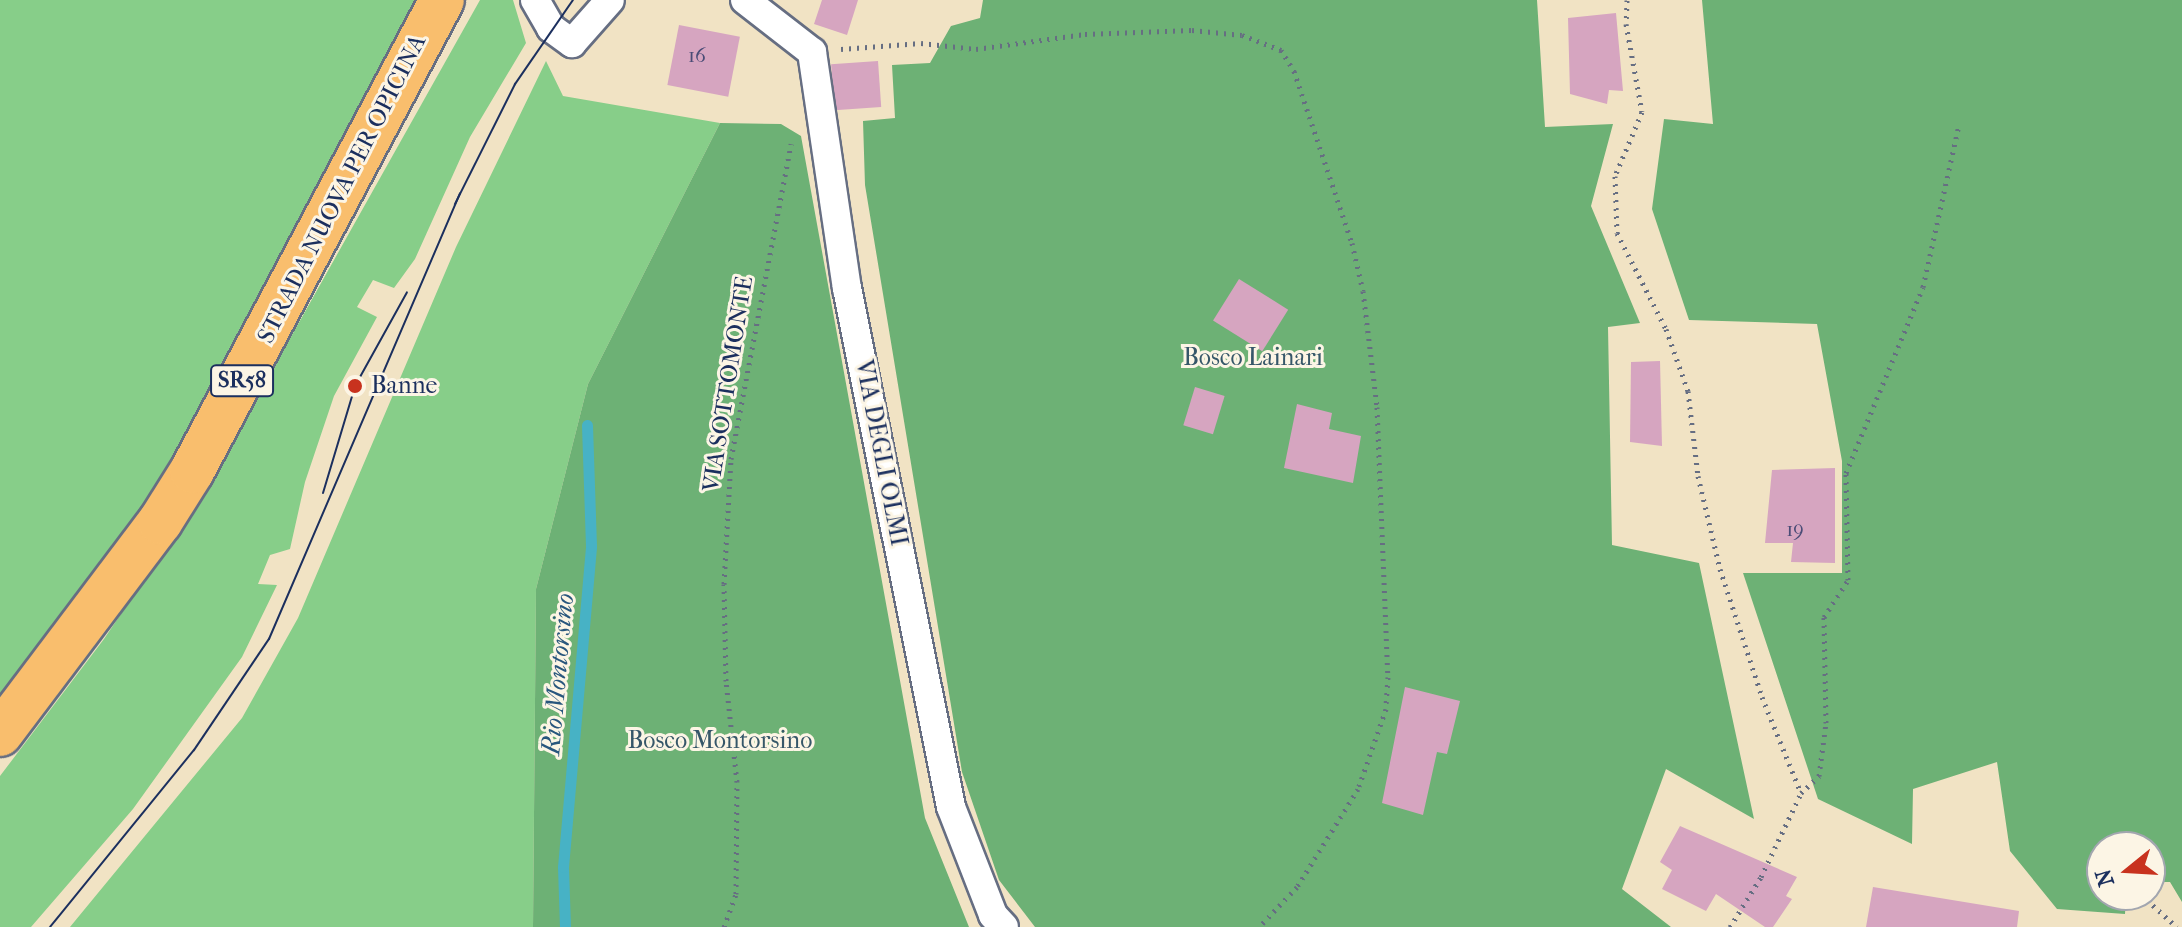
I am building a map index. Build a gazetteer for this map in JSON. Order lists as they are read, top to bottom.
{
  "streets": {
    "main road": ["STRADA NUOVA PER OPICINA", "SR58"],
    "street": ["VIA DEGLI OLMI"],
    "path": ["VIA SOTTOMONTE"]
  },
  "water": ["Rio Montorsino"],
  "parks": ["Bosco Lainari", "Bosco Montorsino"],
  "places": ["Banne"],
  "house_numbers": ["16", "19"],
  "north": "left"
}
